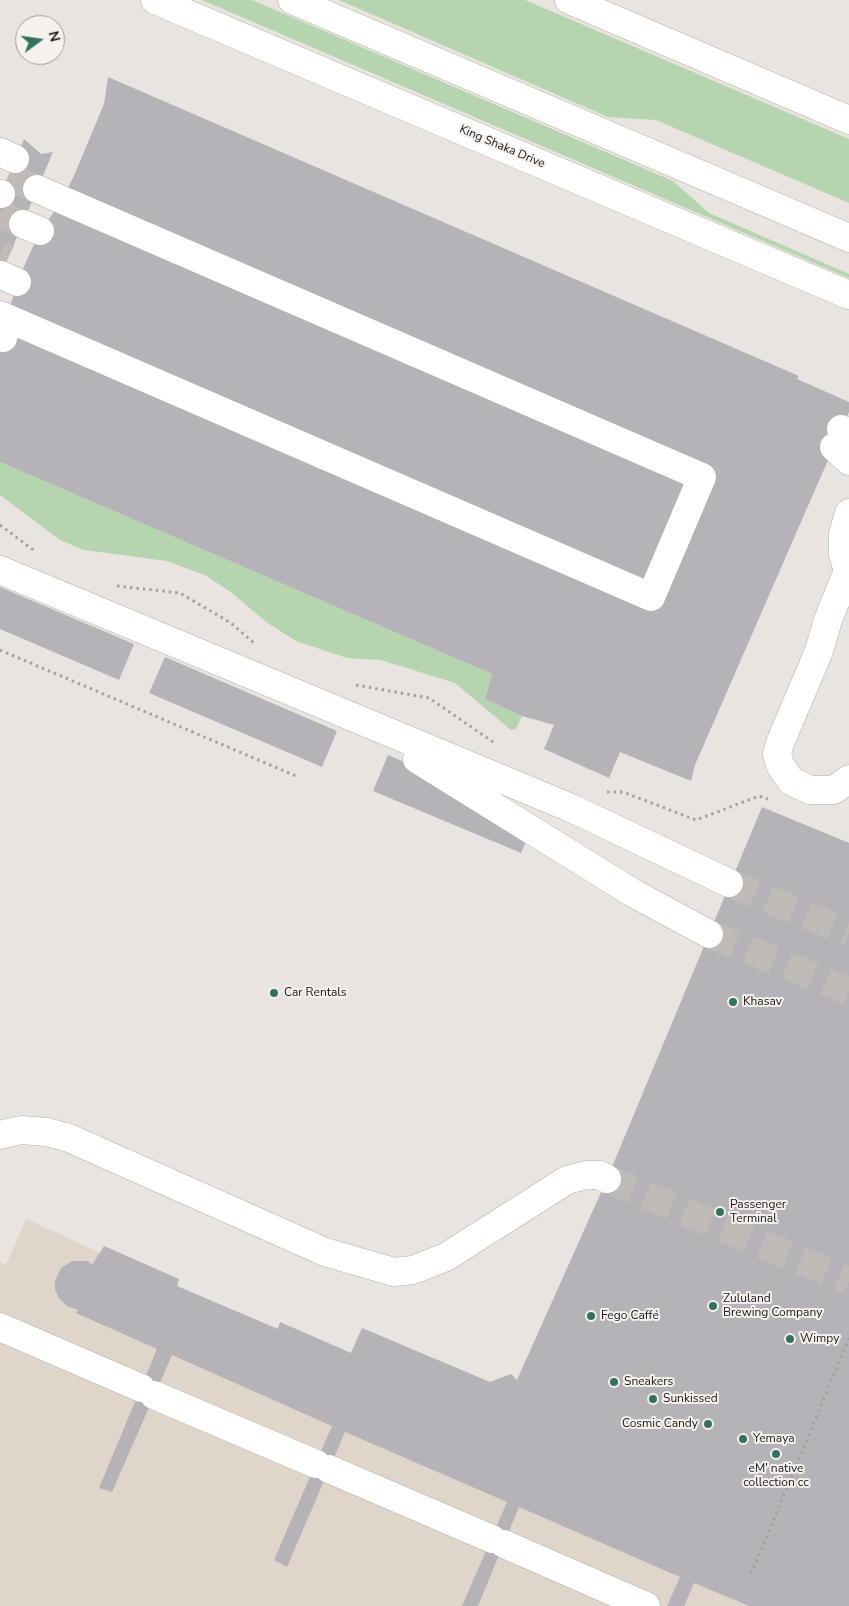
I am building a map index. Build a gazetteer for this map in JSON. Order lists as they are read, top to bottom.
{
  "streets": {
    "street": ["King Shaka Drive"]
  },
  "places": [
    "Car Rentals",
    "Khasav",
    "Passenger Terminal",
    "Zululand Brewing Company",
    "Fego Caffé",
    "Wimpy",
    "Sneakers",
    "Sunkissed",
    "Cosmic Candy",
    "Yemaya",
    "eM' native collection cc"
  ],
  "north": "right"
}
